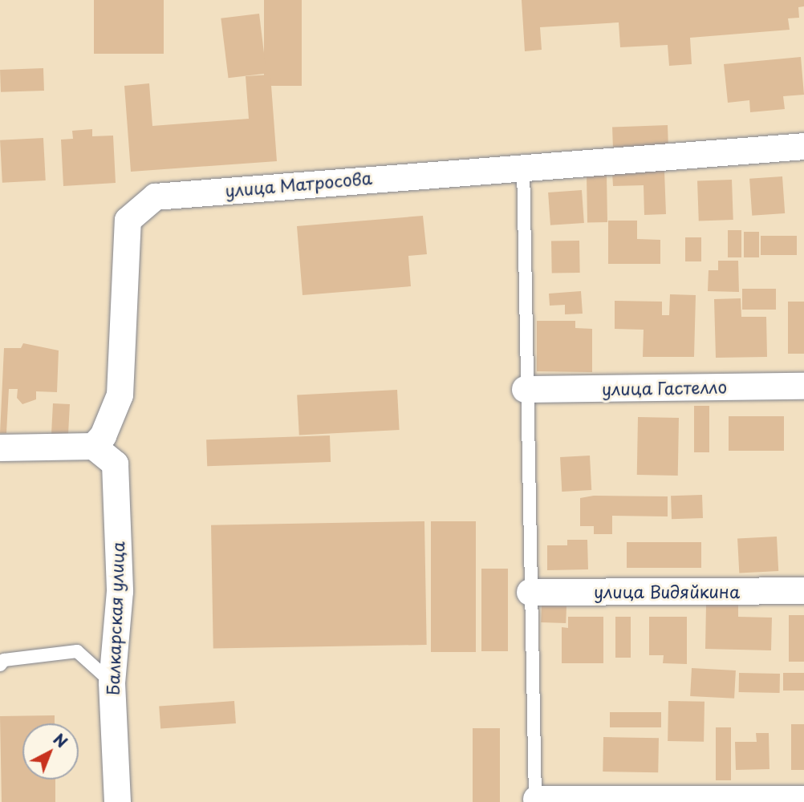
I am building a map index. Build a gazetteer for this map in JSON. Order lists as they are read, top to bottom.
{
  "streets": {
    "street": [
      "улица Матросова",
      "улица Гастелло",
      "улица Видяйкина",
      "Балкарская улица"
    ]
  },
  "crossings": [
    ["улица Матросова", "Балкарская улица"]
  ],
  "north": "top right"
}
